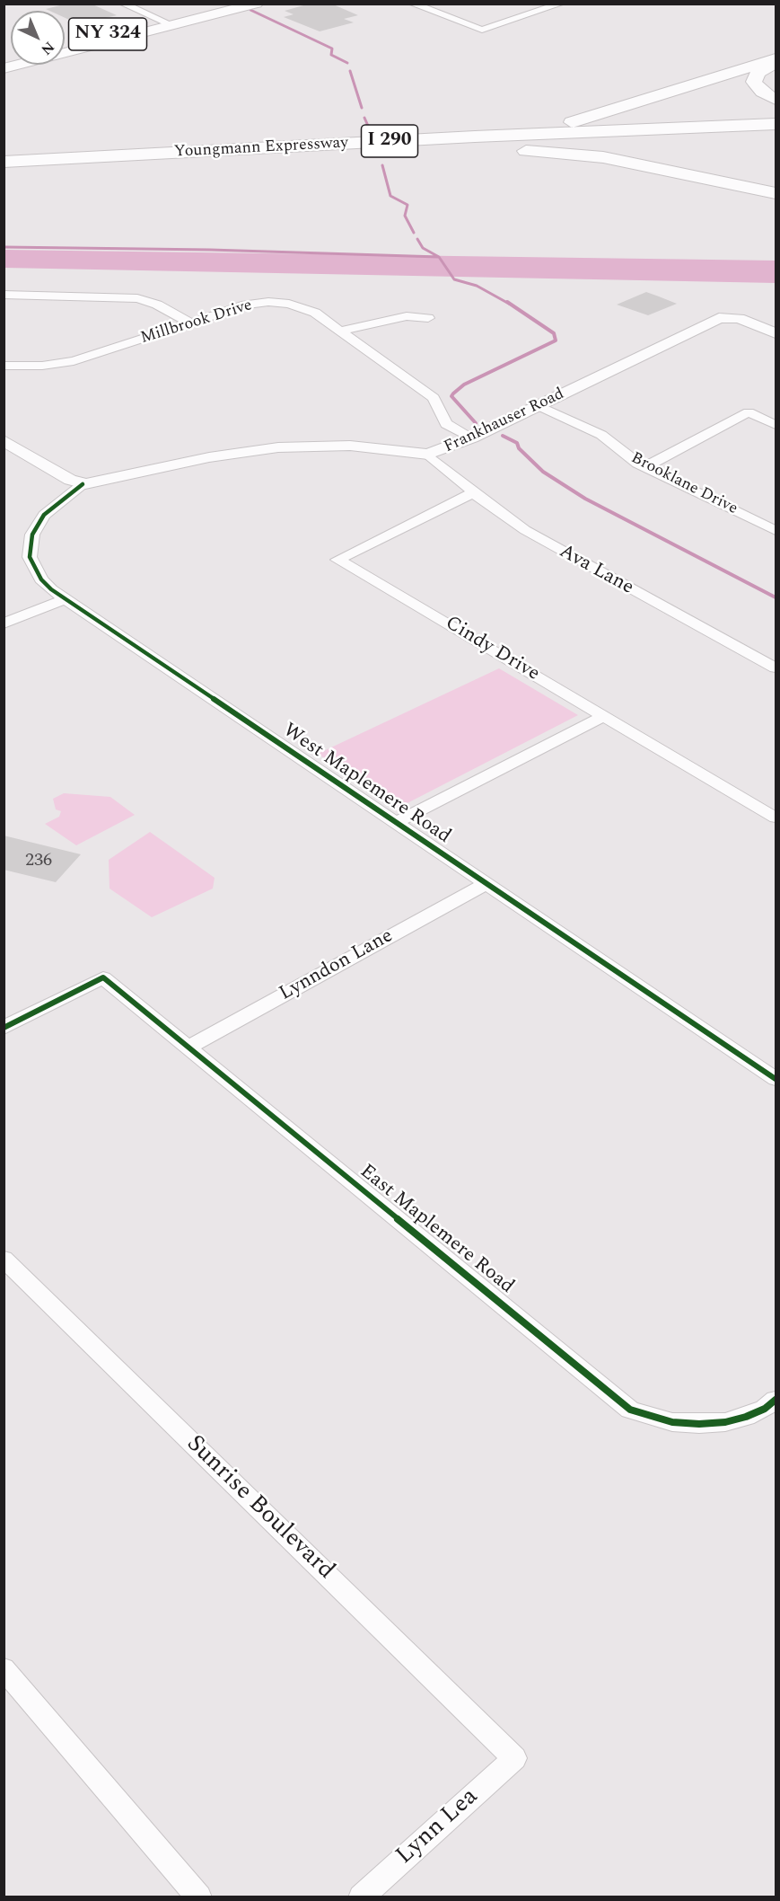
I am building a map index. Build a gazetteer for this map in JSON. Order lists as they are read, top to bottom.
{
  "streets": {
    "highway": ["I 290", "Youngmann Expressway"],
    "main road": ["NY 324"],
    "street": [
      "Millbrook Drive",
      "Frankhauser Road",
      "Brooklane Drive",
      "Ava Lane",
      "Cindy Drive",
      "West Maplemere Road",
      "Lynndon Lane",
      "East Maplemere Road",
      "Sunrise Boulevard",
      "Lynn Lea"
    ]
  },
  "crossings": [
    ["Millbrook Drive", "Frankhauser Road"],
    ["Frankhauser Road", "Brooklane Drive"],
    ["Frankhauser Road", "Ava Lane"],
    ["Frankhauser Road", "West Maplemere Road"],
    ["Ava Lane", "Cindy Drive"],
    ["West Maplemere Road", "Lynndon Lane"],
    ["Lynndon Lane", "East Maplemere Road"],
    ["Sunrise Boulevard", "Lynn Lea"]
  ],
  "house_numbers": ["236"],
  "north": "bottom right"
}
